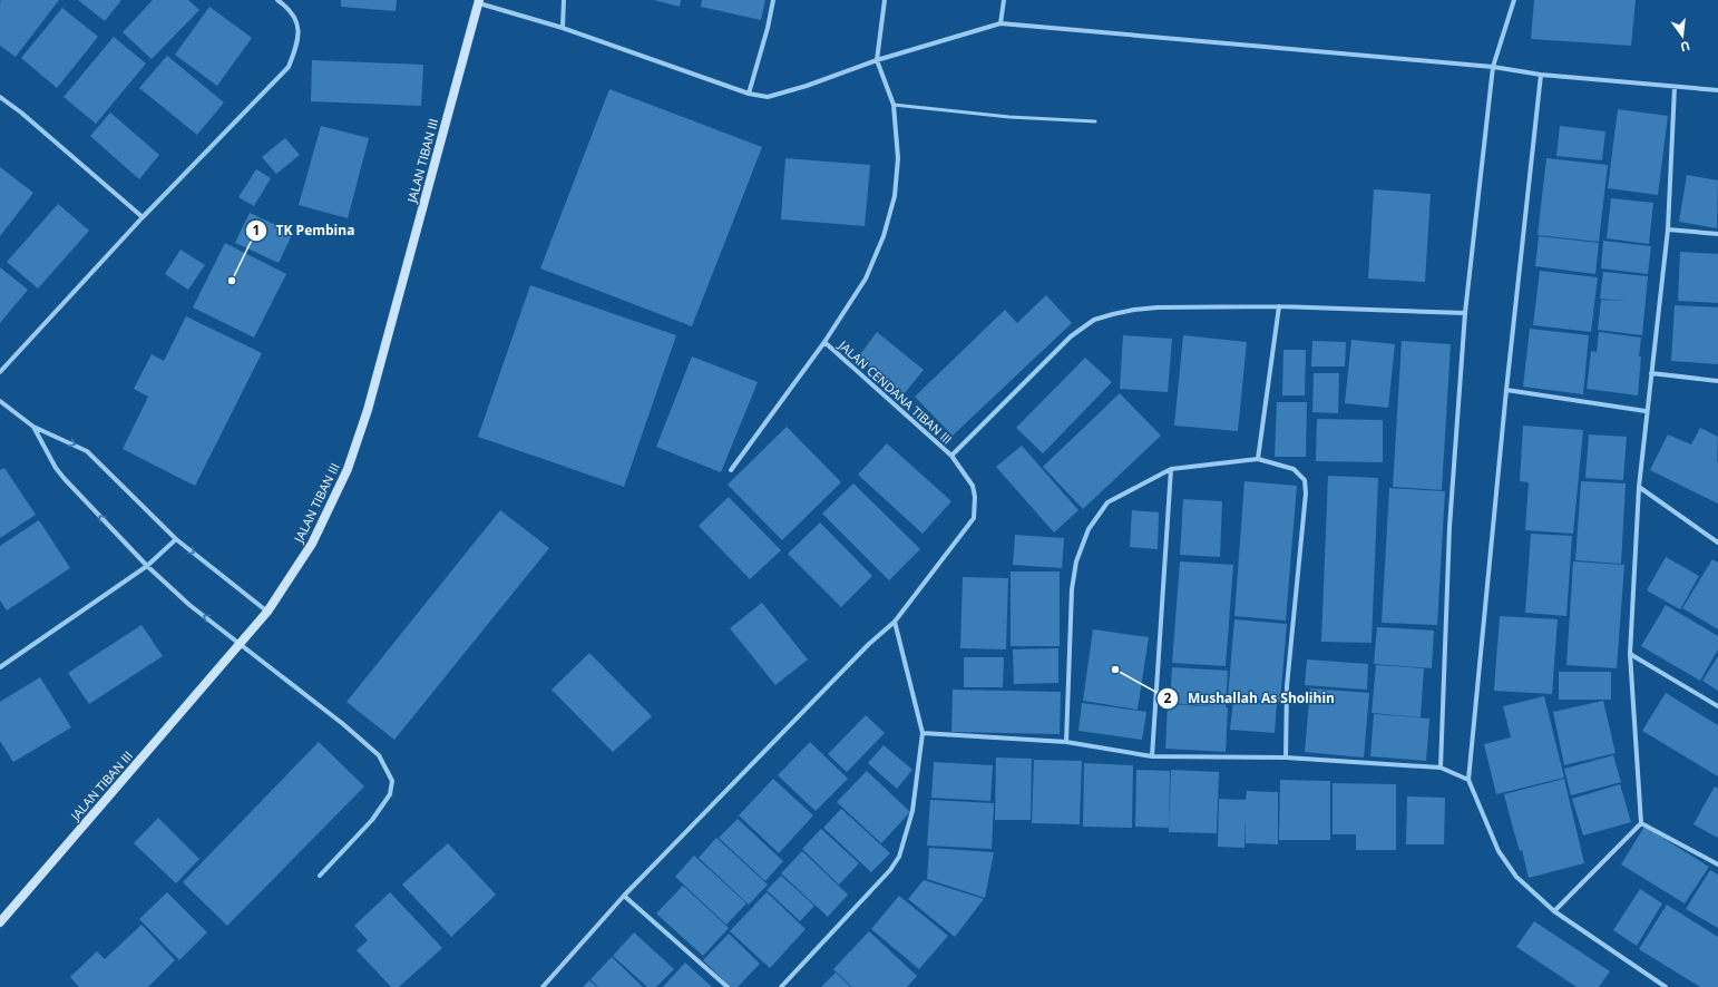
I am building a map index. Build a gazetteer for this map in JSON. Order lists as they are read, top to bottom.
{
  "streets": {
    "street": ["JALAN TIBAN III", "JALAN CENDANA TIBAN III"]
  },
  "places": ["TK Pembina", "Mushallah As Sholihin"],
  "north": "bottom"
}
